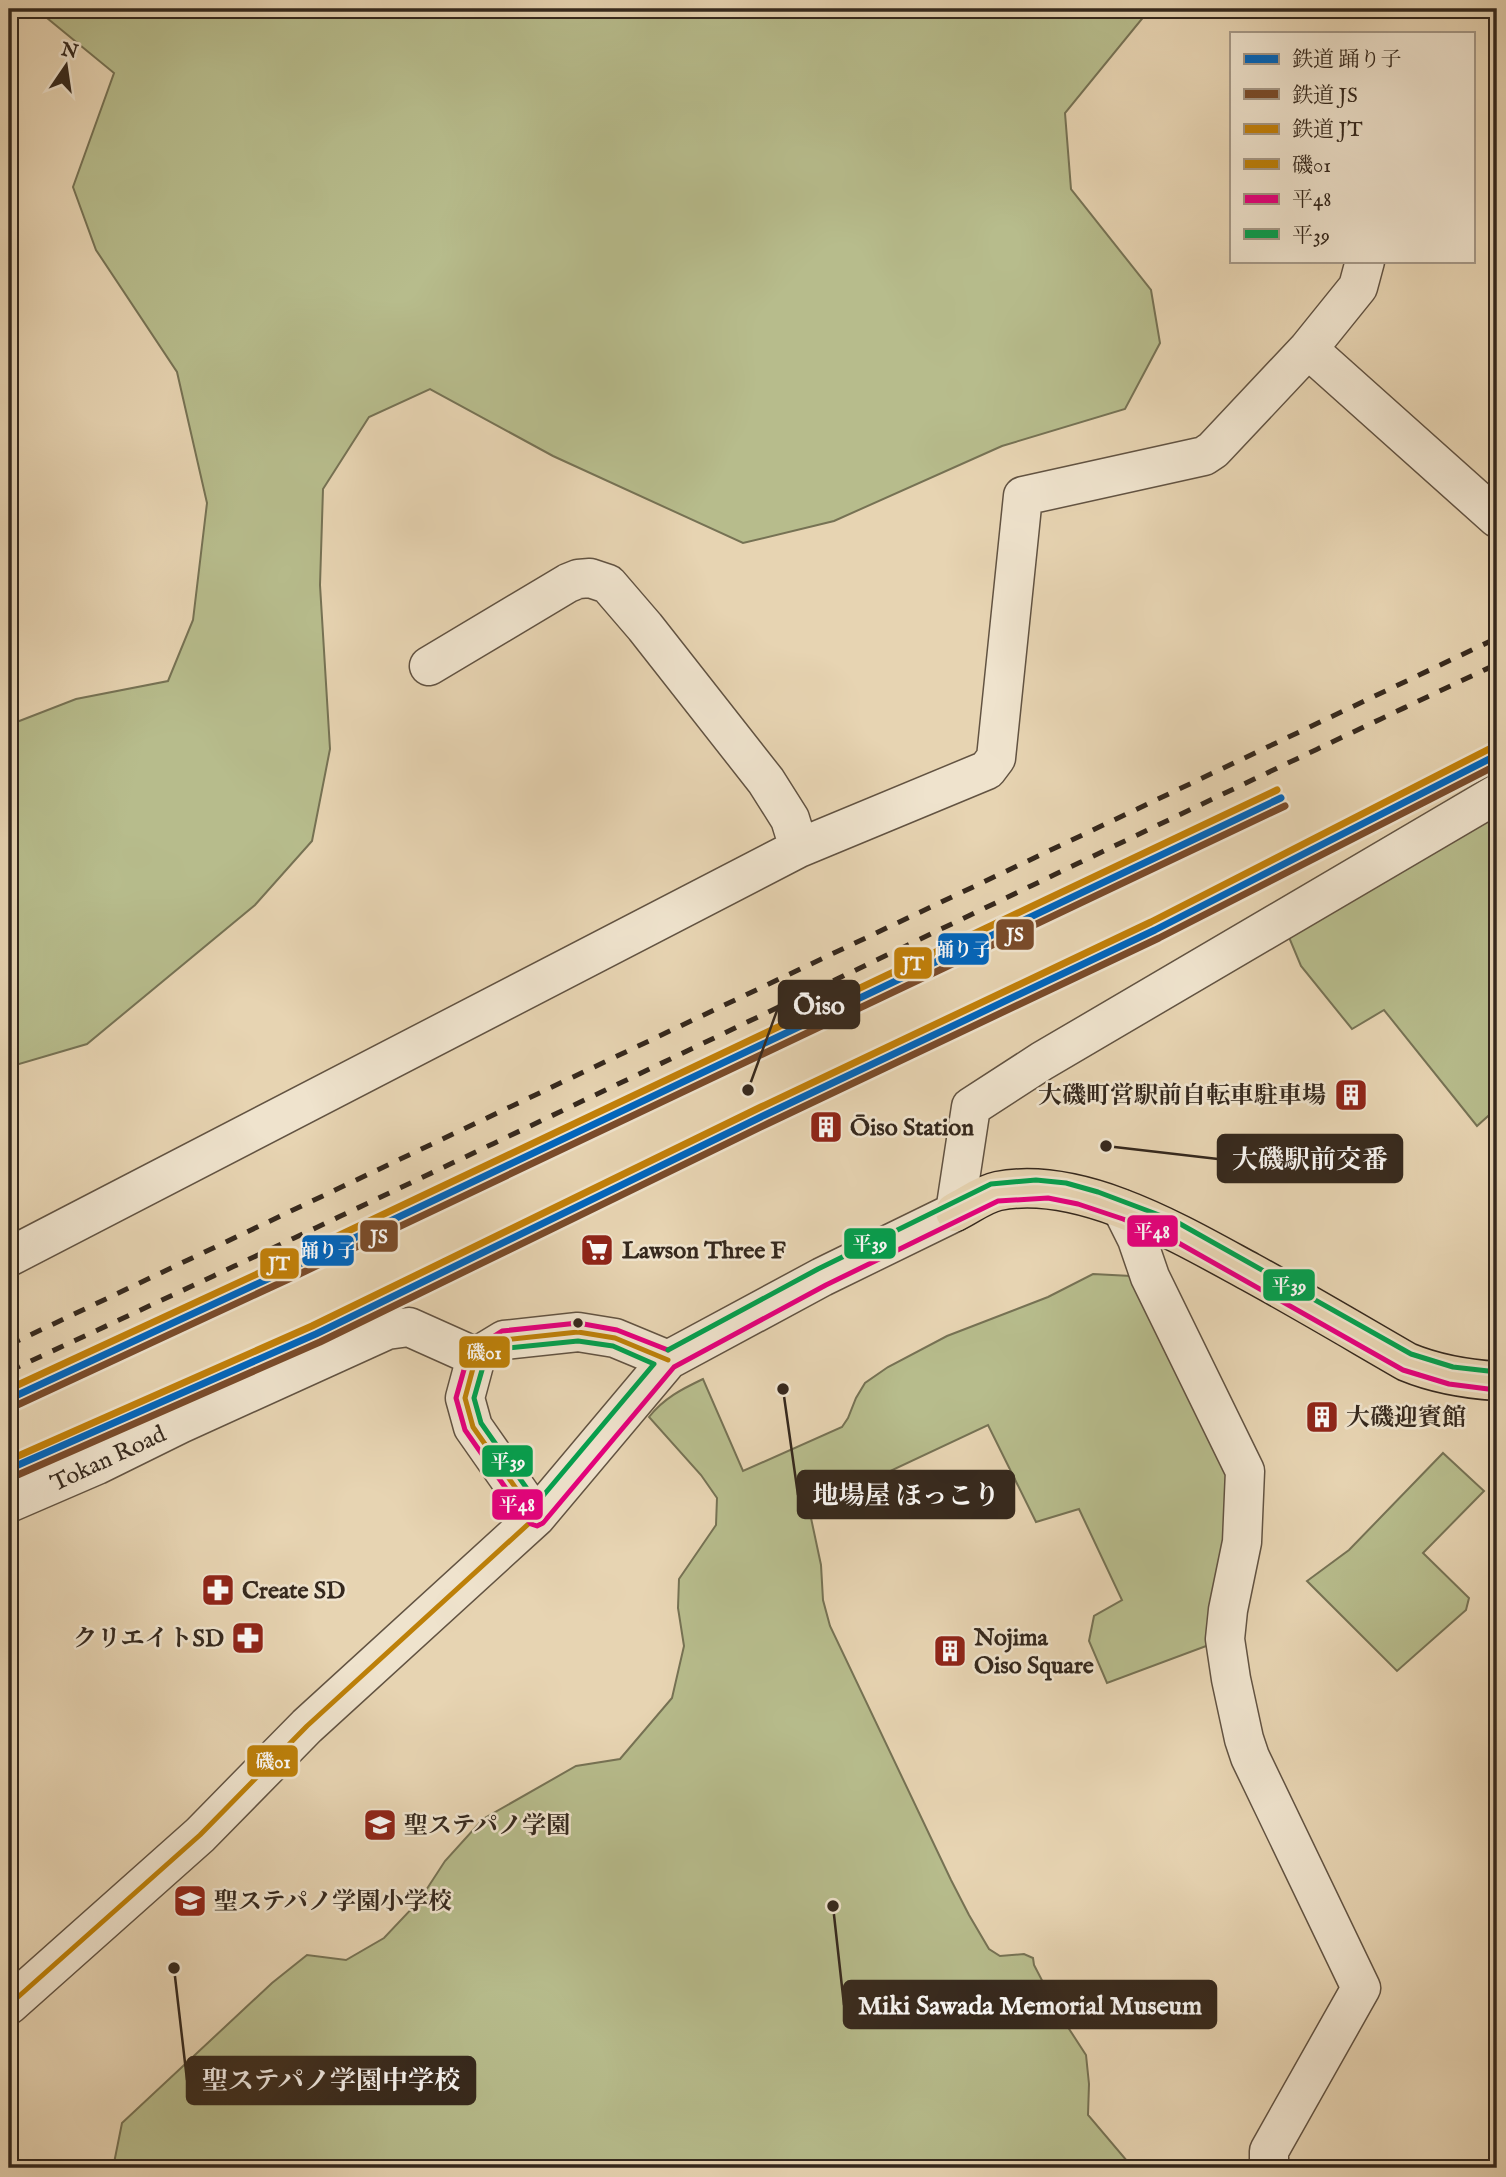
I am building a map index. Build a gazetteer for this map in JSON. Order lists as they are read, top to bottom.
{
  "streets": {
    "street": ["Tokan Road"]
  },
  "places": {
    "other": [
      "Ōiso",
      "大磯駅前交番",
      "地場屋 ほっこり",
      "Miki Sawada Memorial Museum",
      "聖ステパノ学園中学校"
    ],
    "building": [
      "大磯町営駅前自転車駐車場",
      "Ōiso Station",
      "大磯迎賓館",
      "Nojima Oiso Square"
    ],
    "supermarket": ["Lawson Three F"],
    "pharmacy": ["Create SD", "クリエイトSD"],
    "school or university": ["聖ステパノ学園", "聖ステパノ学園小学校"]
  },
  "lines": [
    "rail line JT",
    "rail line 踊り子",
    "rail line JS",
    "transit line 平39",
    "transit line 平48",
    "transit line 磯01"
  ],
  "legend": [
    "鉄道 踊り子",
    "鉄道 JS",
    "鉄道 JT",
    "磯01",
    "平48",
    "平39"
  ],
  "north": "top"
}
